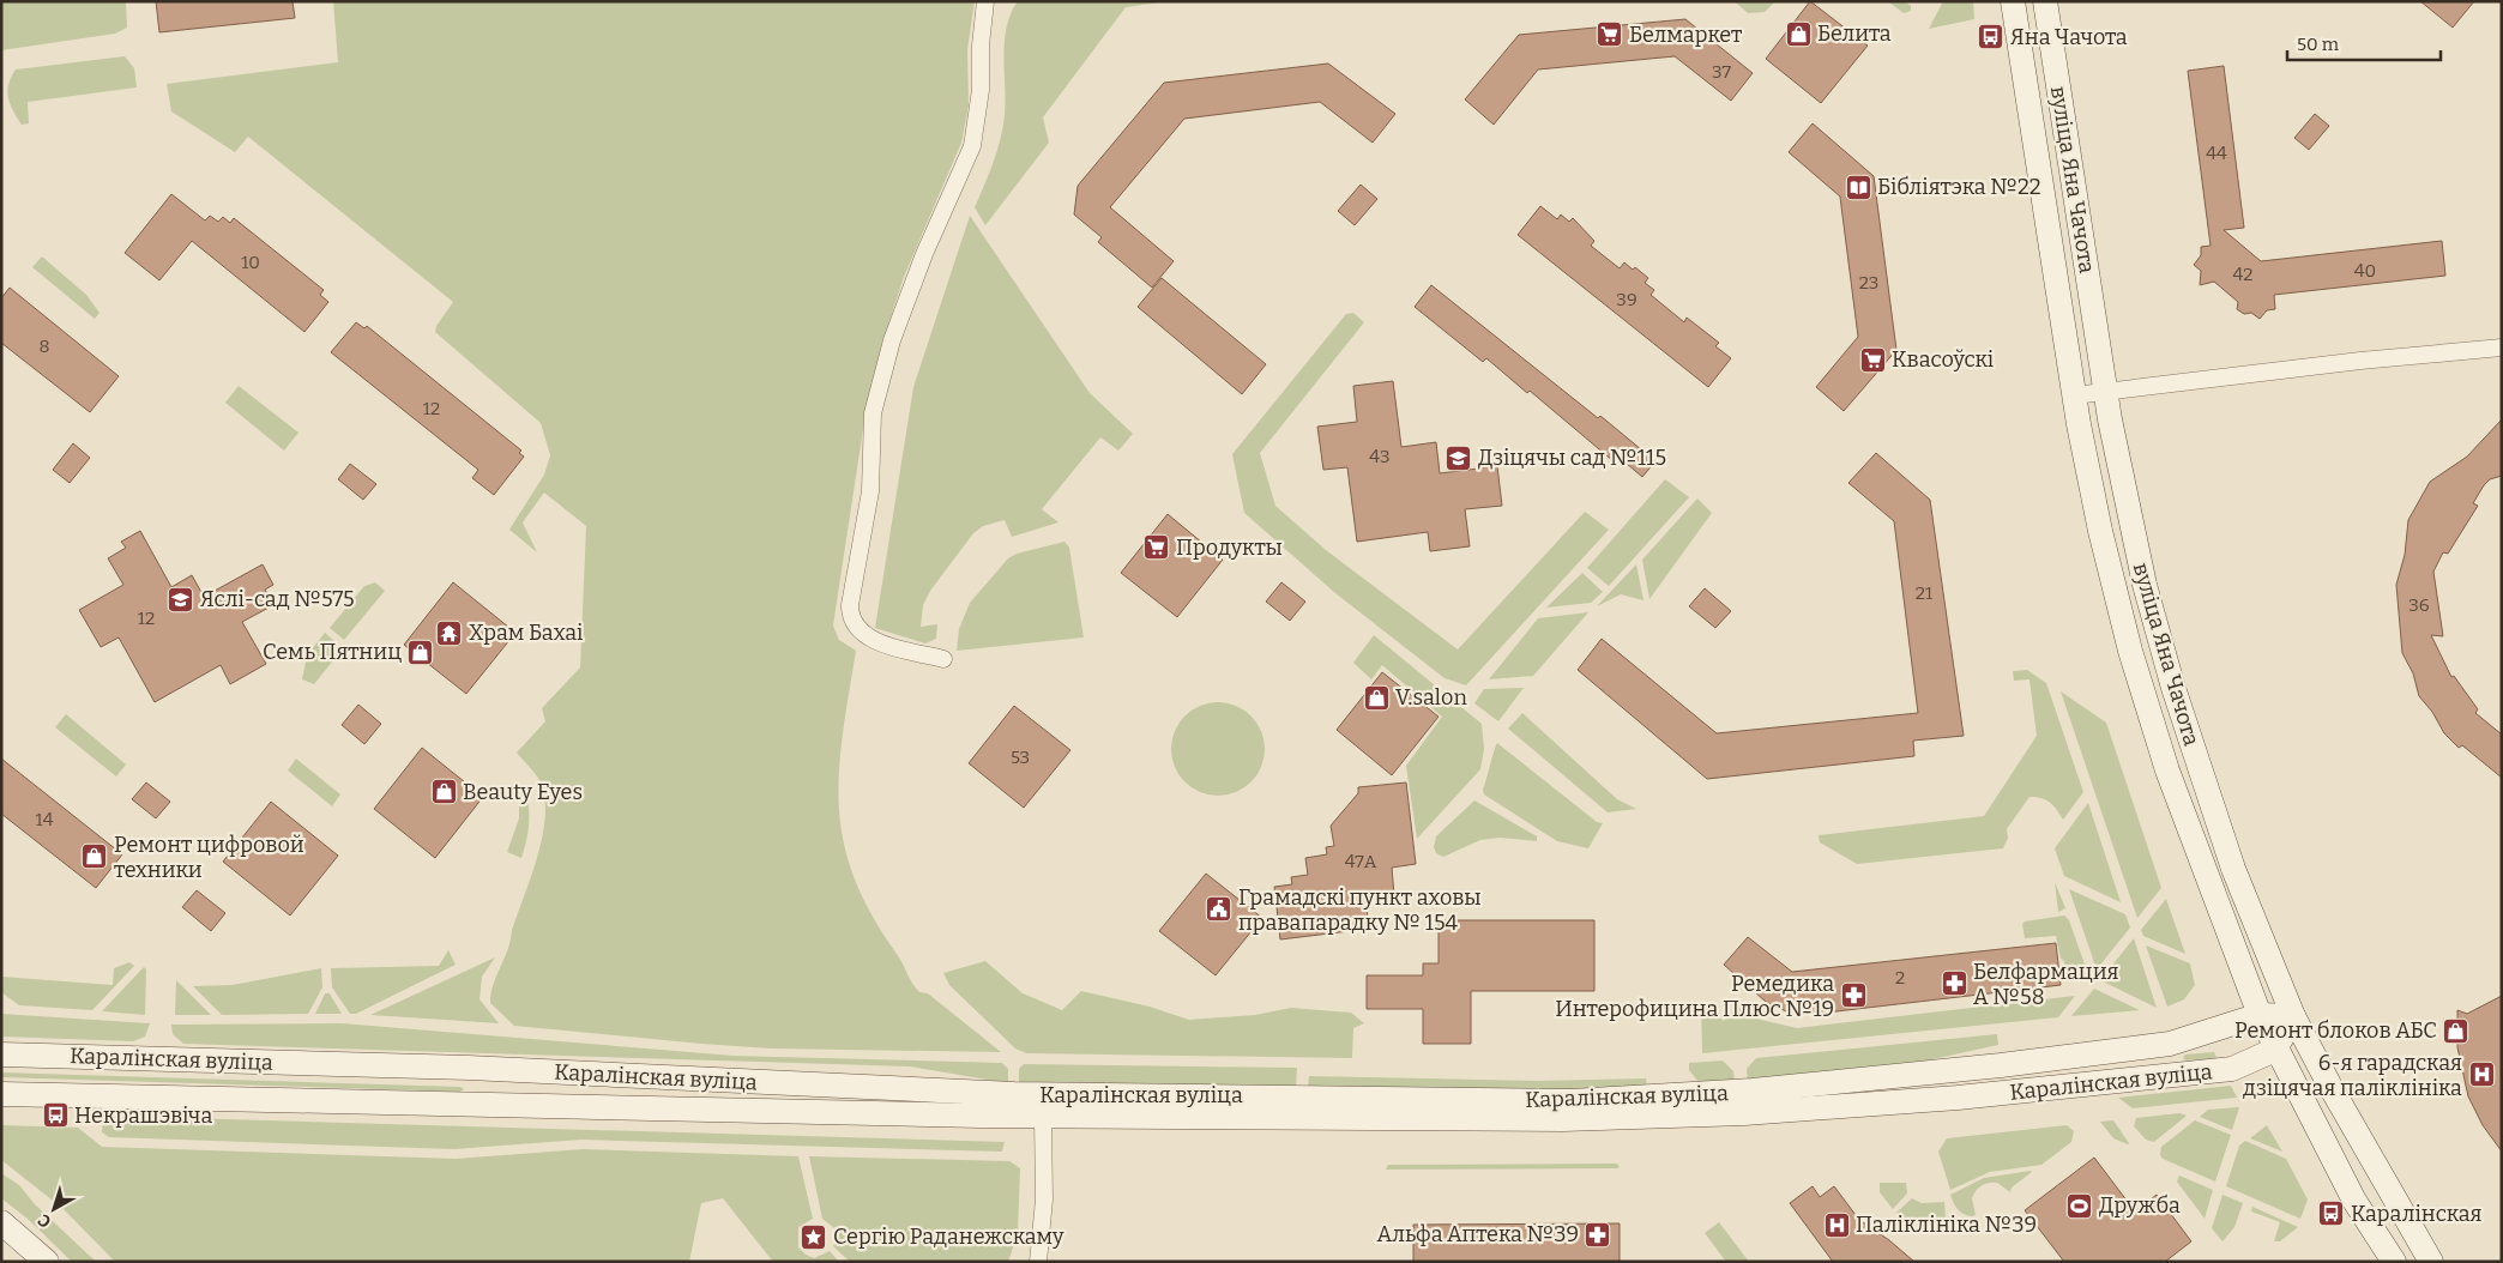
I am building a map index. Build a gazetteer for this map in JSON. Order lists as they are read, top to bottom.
{
  "streets": {
    "main road": ["вуліца Яна Чачота", "Каралінская вуліца"]
  },
  "crossings": [
    ["вуліца Яна Чачота", "Каралінская вуліца"]
  ],
  "places": {
    "shop": [
      "Белита",
      "Семь Пятниц",
      "V.salon",
      "Beauty Eyes",
      "Ремонт цифровой техники",
      "Ремонт блоков АБС"
    ],
    "supermarket": ["Белмаркет", "Квасоўскі", "Продукты"],
    "bus stop": ["Яна Чачота", "Некрашэвіча", "Каралінская"],
    "library": ["Бібліятэка №22"],
    "school or university": ["Дзіцячы сад №115", "Яслі-сад №575"],
    "temple": ["Храм Бахаі"],
    "public building": ["Грамадскі пункт аховы правапарадку № 154"],
    "pharmacy": ["Белфармация А №58", "Ремедика Интерофицина Плюс №19", "Альфа Аптека №39"],
    "hospital": ["6-я гарадская дзіцячая паліклініка", "Паліклініка №39"],
    "sports": ["Дружба"],
    "place": ["Сергію Раданежскаму"]
  },
  "house_numbers": [
    "37",
    "44",
    "10",
    "40",
    "42",
    "23",
    "39",
    "8",
    "12",
    "43",
    "21",
    "36",
    "12",
    "53",
    "14",
    "47А",
    "2"
  ],
  "scale_bar": "50 m",
  "north": "bottom left"
}
